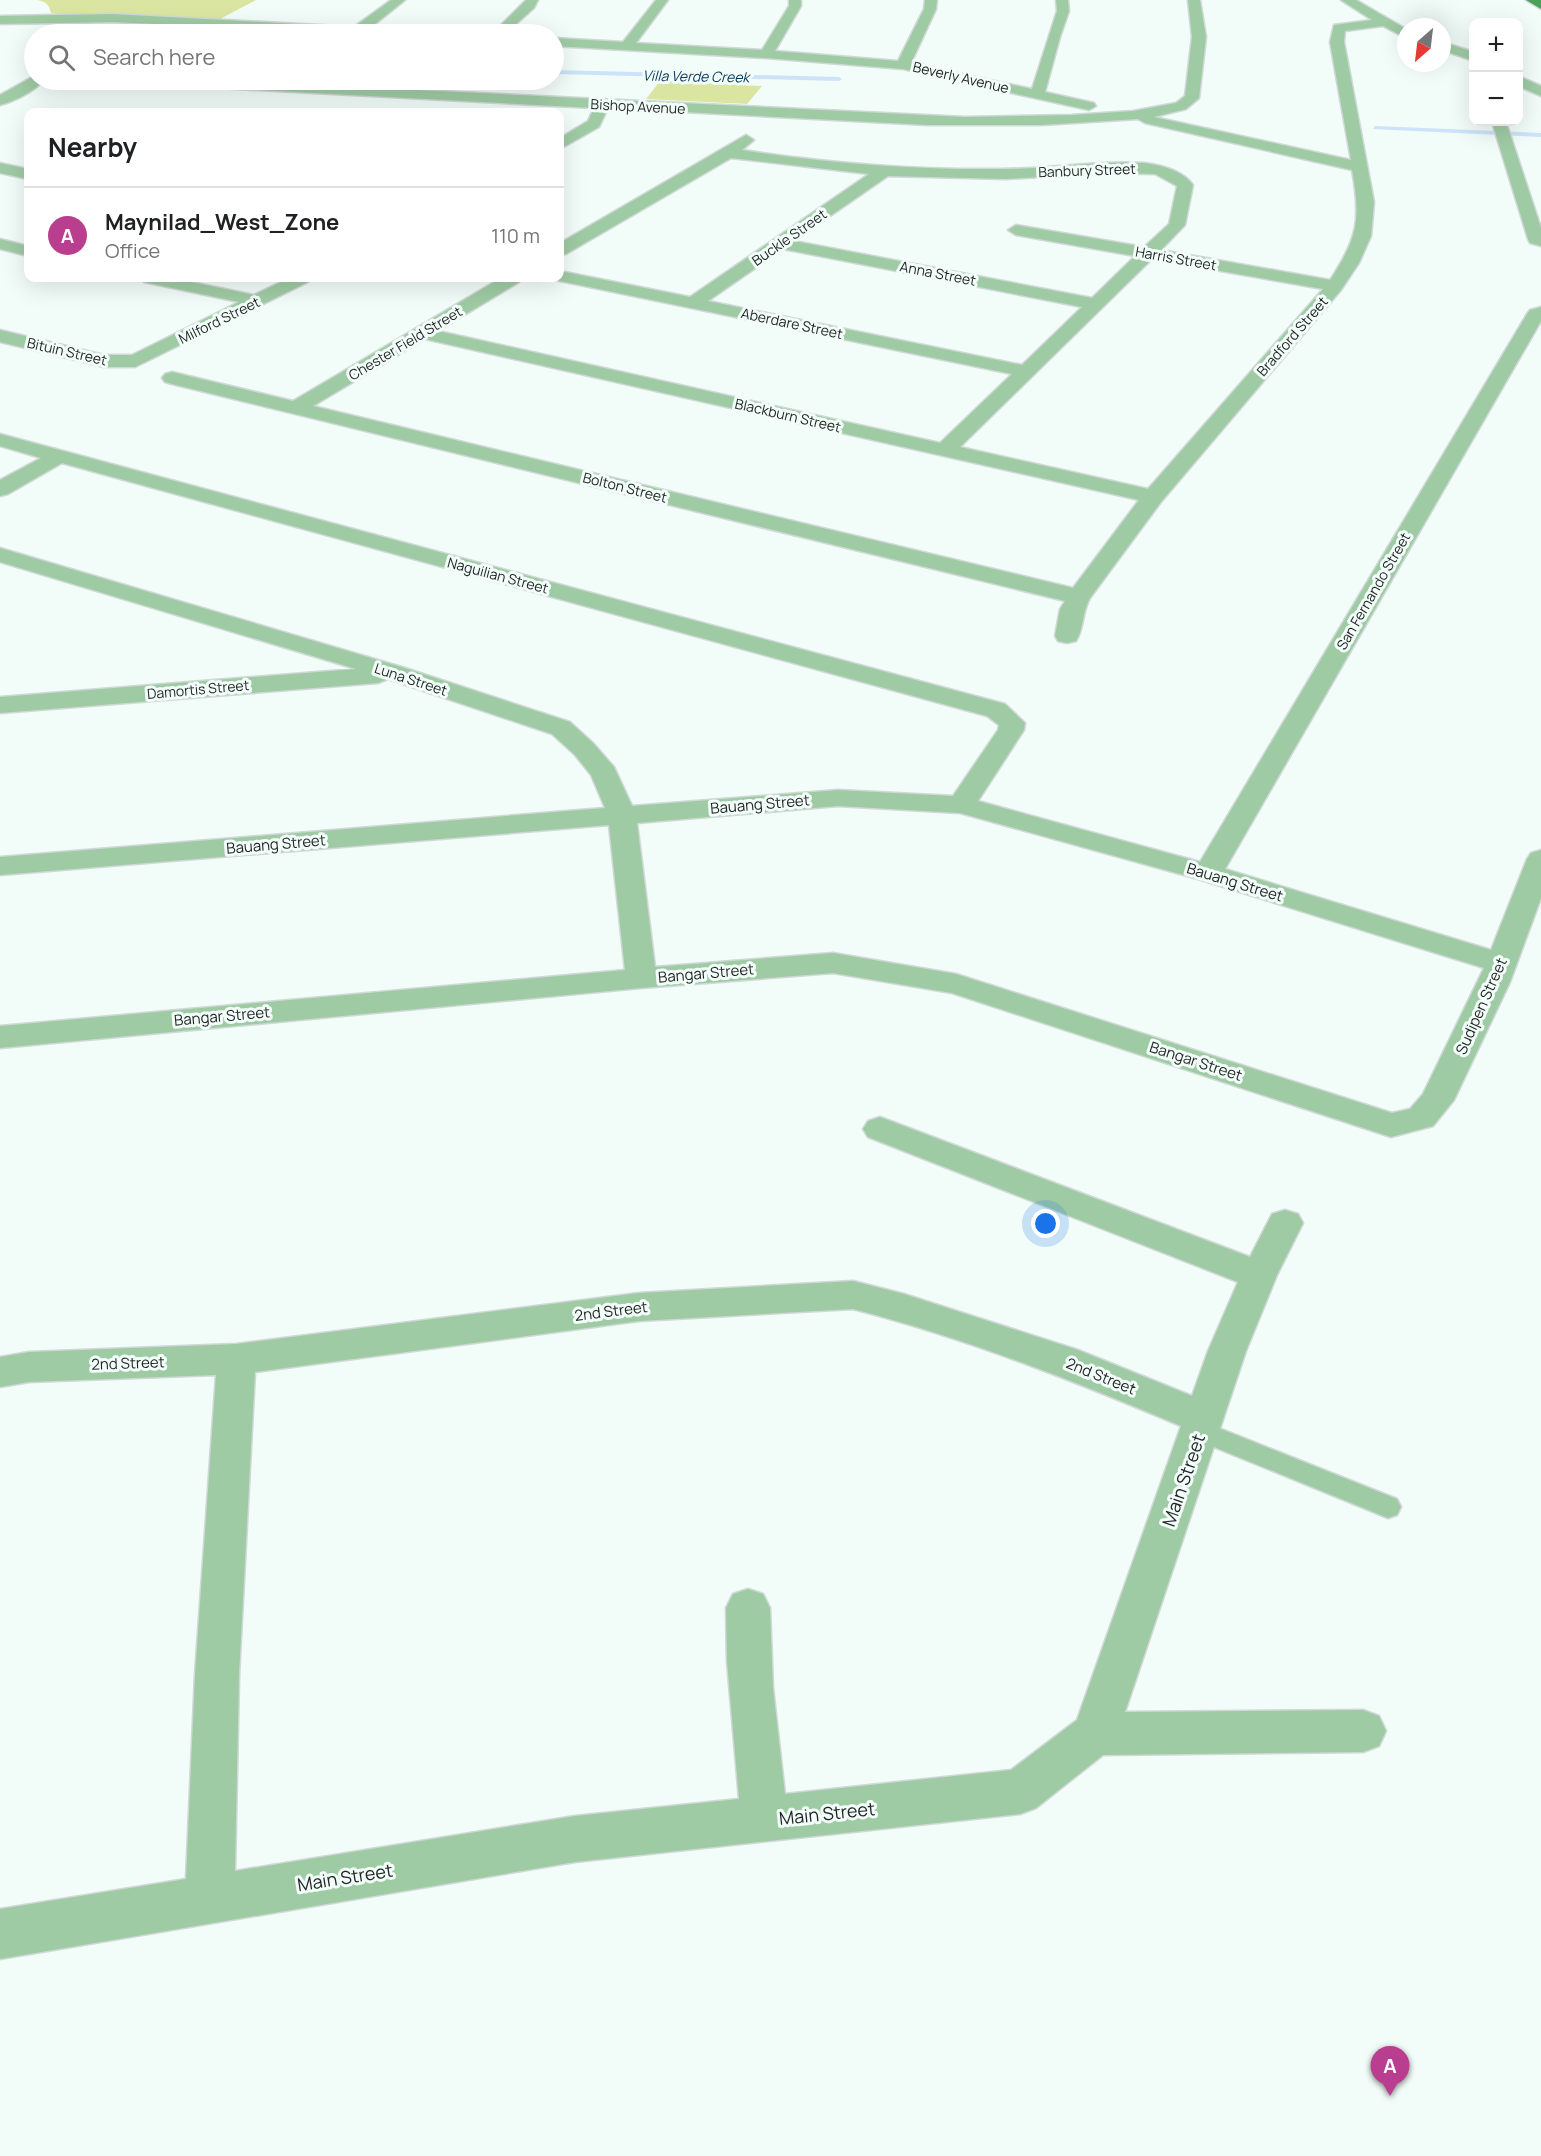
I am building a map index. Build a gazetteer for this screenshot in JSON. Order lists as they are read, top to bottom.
{
  "streets": {
    "street": [
      "Beverly Avenue",
      "Bishop Avenue",
      "Banbury Street",
      "Buckle Street",
      "Harris Street",
      "Anna Street",
      "Milford Street",
      "Aberdare Street",
      "Bradford Street",
      "Chester Field Street",
      "Bituin Street",
      "Blackburn Street",
      "Bolton Street",
      "Naguilian Street",
      "San Fernando Street",
      "Luna Street",
      "Damortis Street",
      "Bauang Street",
      "Bangar Street",
      "Sudipen Street",
      "2nd Street",
      "Main Street"
    ]
  },
  "crossings": [
    ["Beverly Avenue", "Bishop Avenue"],
    ["Beverly Avenue", "Bradford Street"],
    ["Banbury Street", "Buckle Street"],
    ["Banbury Street", "Harris Street"],
    ["Banbury Street", "Anna Street"],
    ["Banbury Street", "Aberdare Street"],
    ["Banbury Street", "Blackburn Street"],
    ["Buckle Street", "Anna Street"],
    ["Buckle Street", "Aberdare Street"],
    ["Harris Street", "Bradford Street"],
    ["Milford Street", "Bituin Street"],
    ["Bradford Street", "Blackburn Street"],
    ["Bradford Street", "Bolton Street"],
    ["Chester Field Street", "Blackburn Street"],
    ["Chester Field Street", "Bolton Street"],
    ["Naguilian Street", "Bauang Street"],
    ["San Fernando Street", "Bauang Street"],
    ["Luna Street", "Damortis Street"],
    ["Luna Street", "Bauang Street"],
    ["Luna Street", "Bangar Street"],
    ["Bauang Street", "Sudipen Street"],
    ["Bangar Street", "Sudipen Street"],
    ["2nd Street", "Main Street"]
  ],
  "water": ["Villa Verde Creek"],
  "north": "bottom left",
  "page": {
    "map_buttons": ["+", "−"],
    "search": "Search here",
    "heading": "Nearby",
    "list": [
      {
        "mark": "A",
        "name": "Maynilad_West_Zone",
        "note": "Office",
        "value": "110 m"
      }
    ],
    "pins": "A"
  }
}
